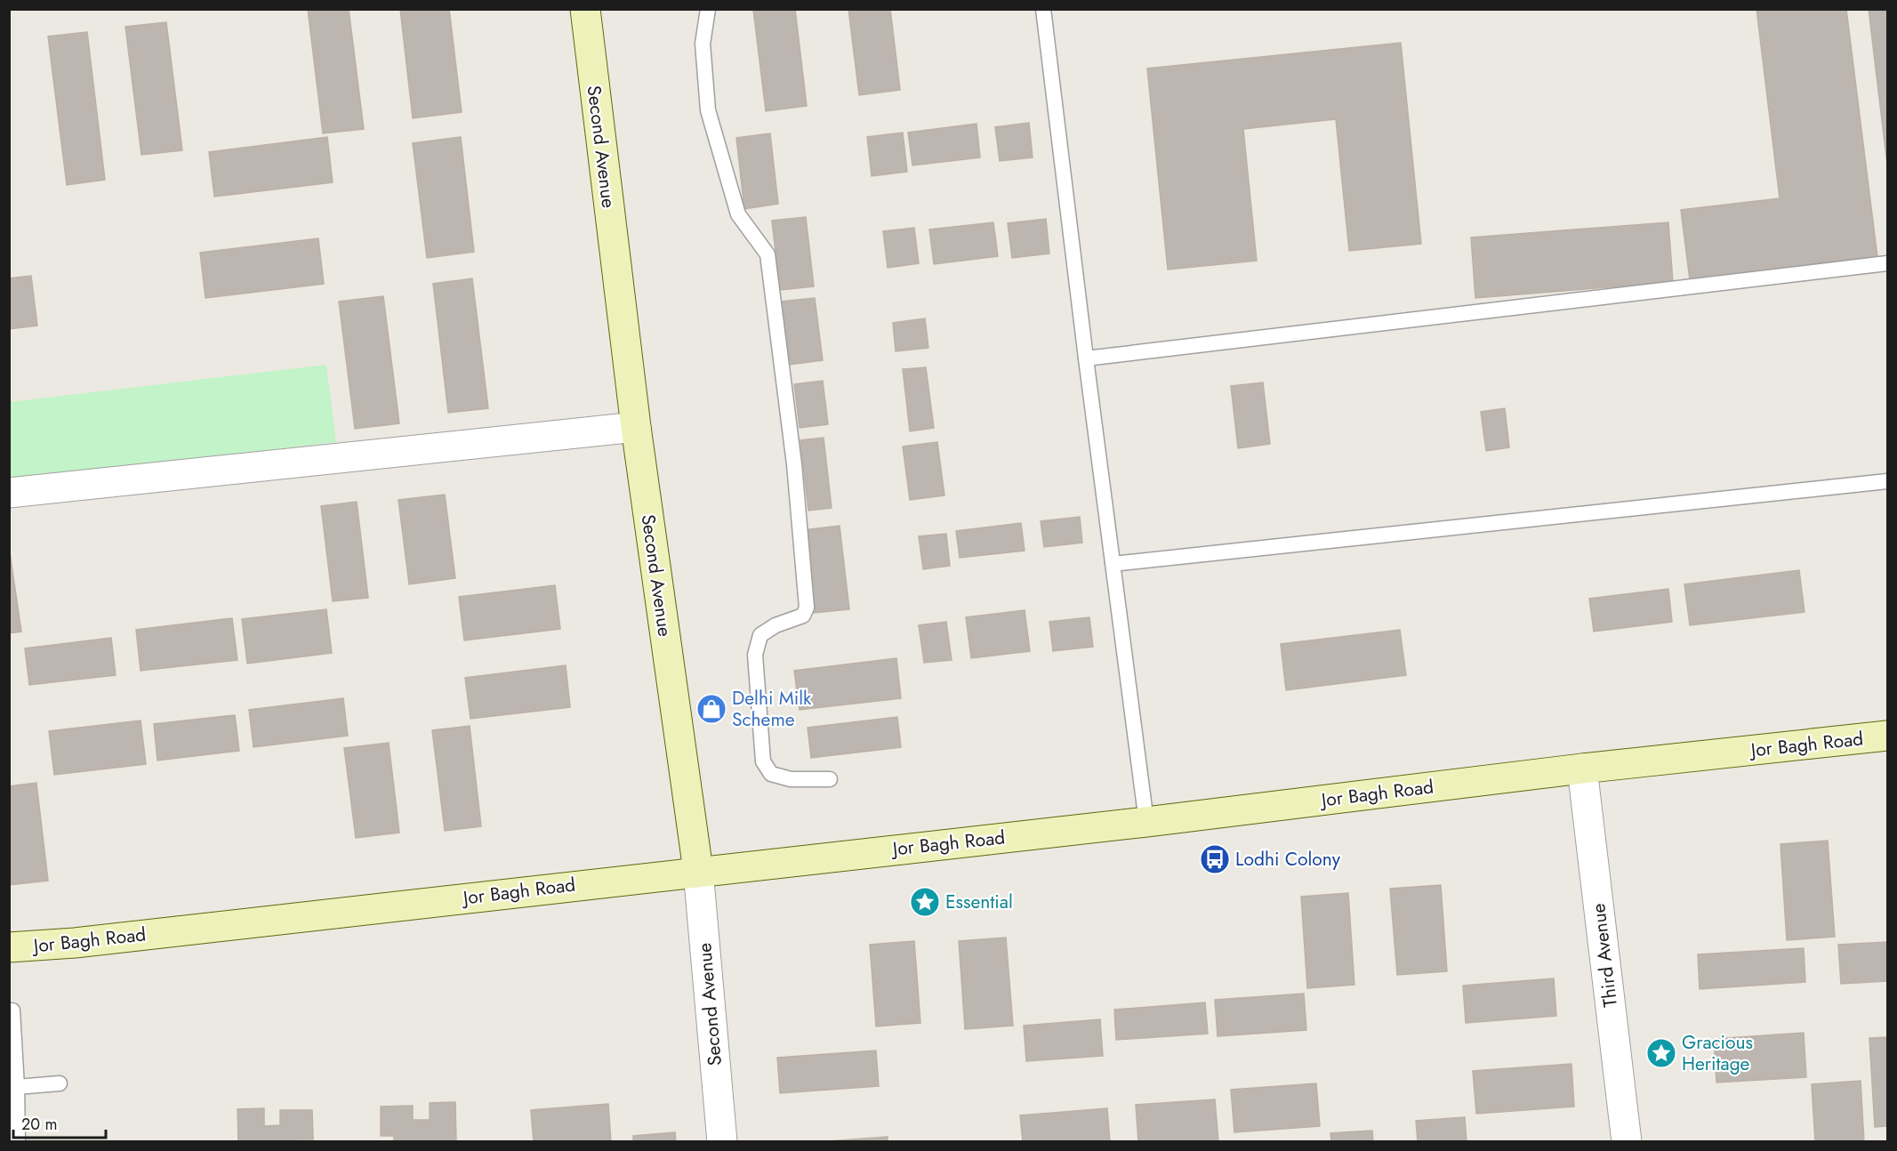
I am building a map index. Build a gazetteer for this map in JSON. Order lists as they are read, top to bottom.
{
  "streets": {
    "street": ["Second Avenue", "Jor Bagh Road", "Third Avenue"]
  },
  "crossings": [
    ["Second Avenue", "Jor Bagh Road"],
    ["Jor Bagh Road", "Third Avenue"]
  ],
  "places": {
    "shop": ["Delhi Milk Scheme"],
    "bus stop": ["Lodhi Colony"],
    "place": ["Essential", "Gracious Heritage"]
  },
  "scale_bar": "20 m"
}
